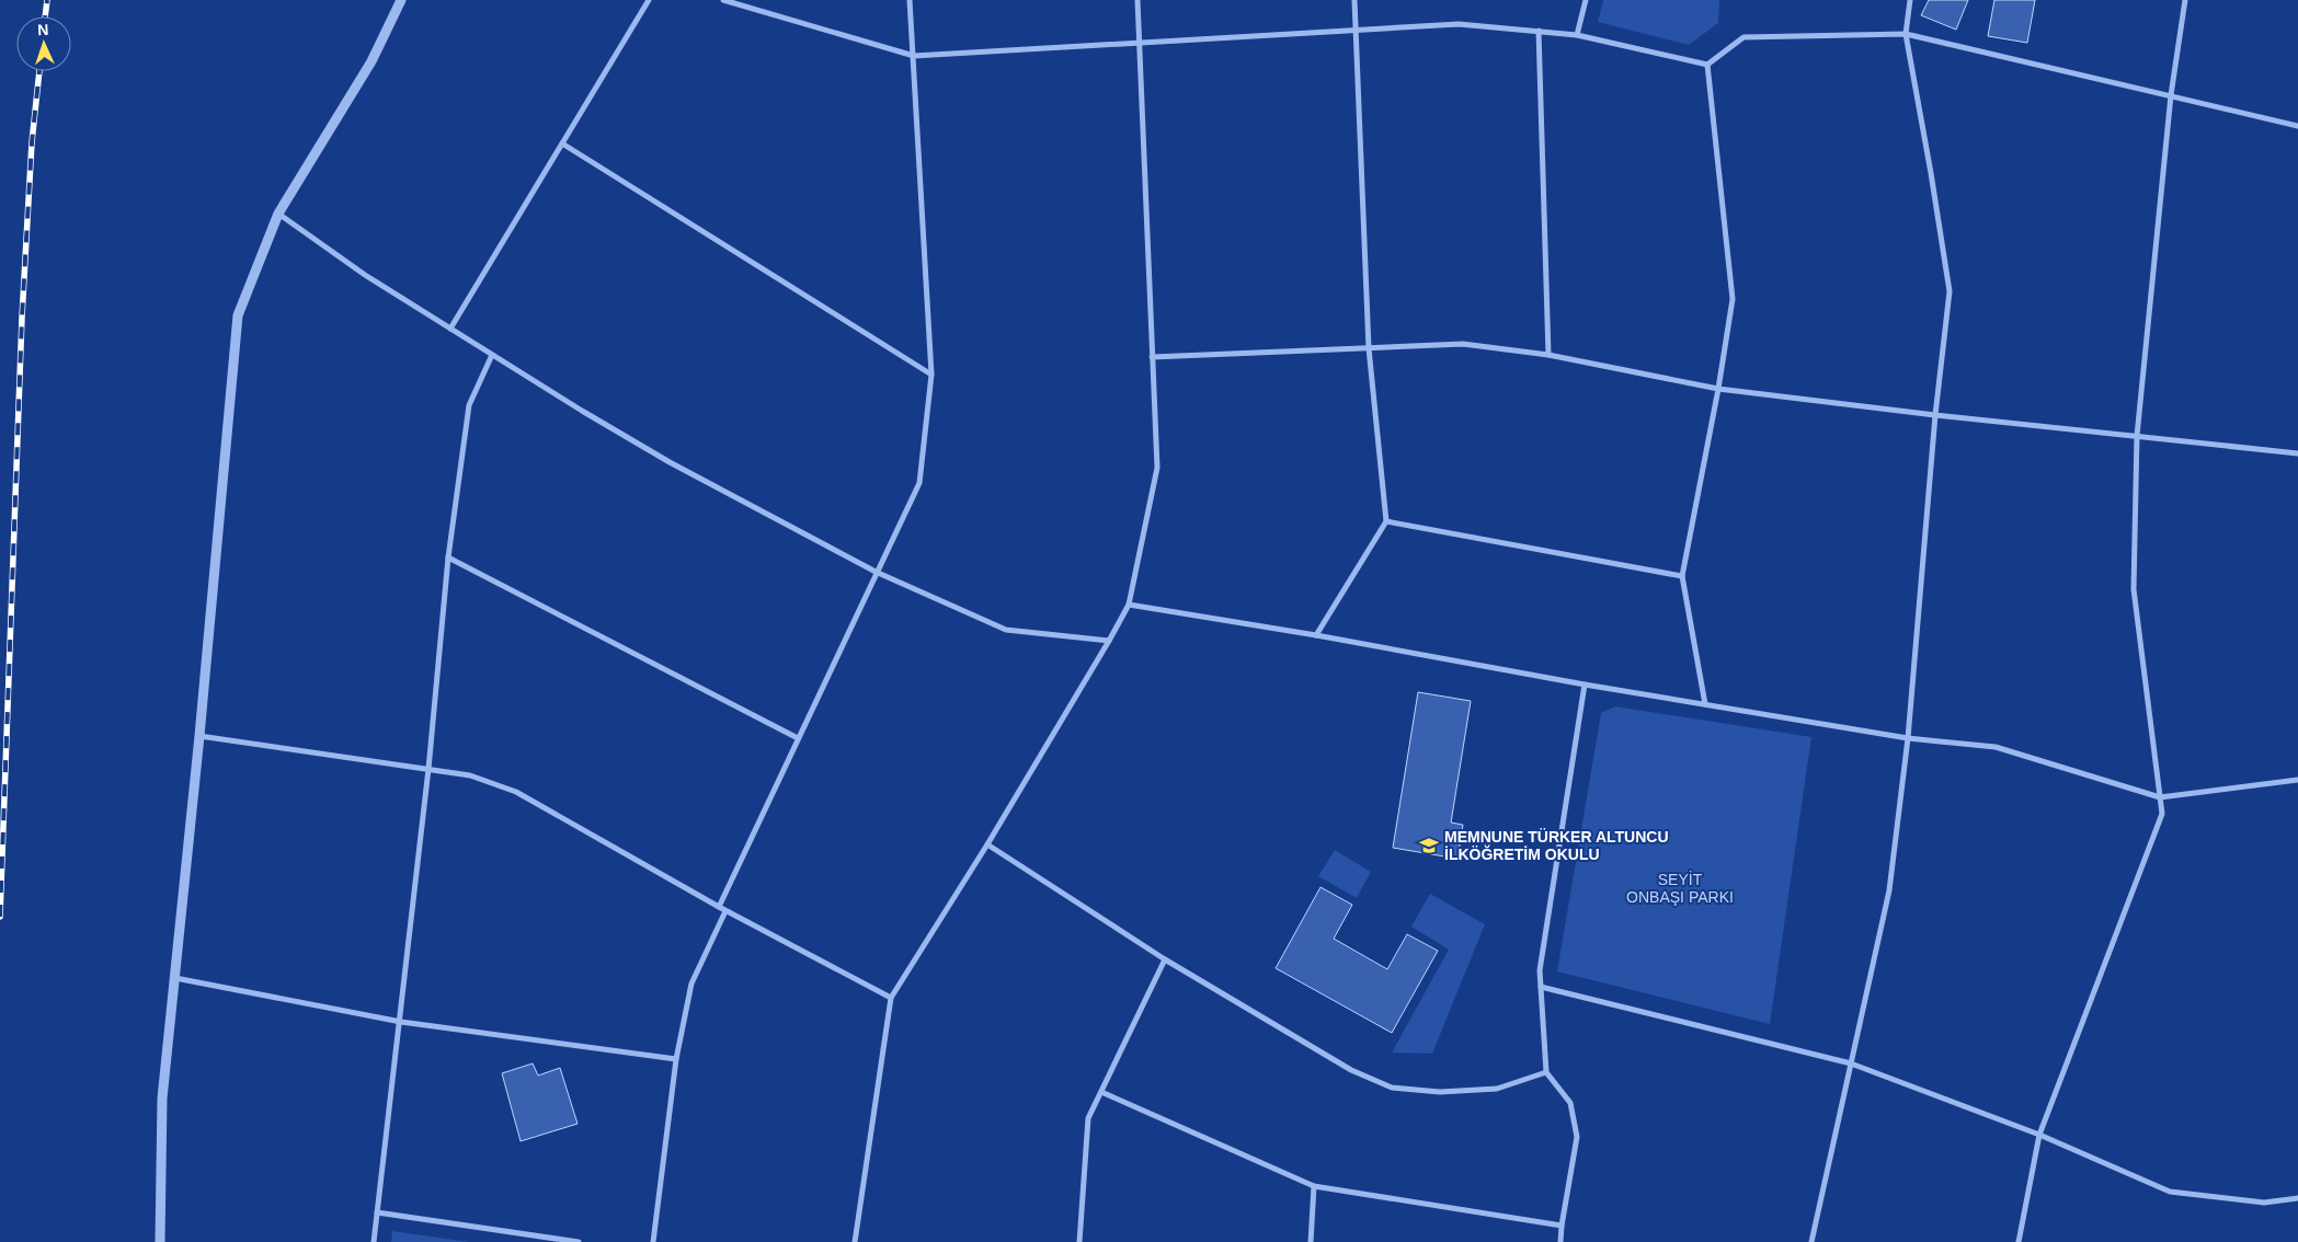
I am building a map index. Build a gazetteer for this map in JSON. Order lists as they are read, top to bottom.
{
  "parks": ["SEYİT ONBAŞI PARKI"],
  "places": {
    "school or university": ["MEMNUNE TÜRKER ALTUNCU İLKÖĞRETİM OKULU"]
  },
  "north": "top"
}
